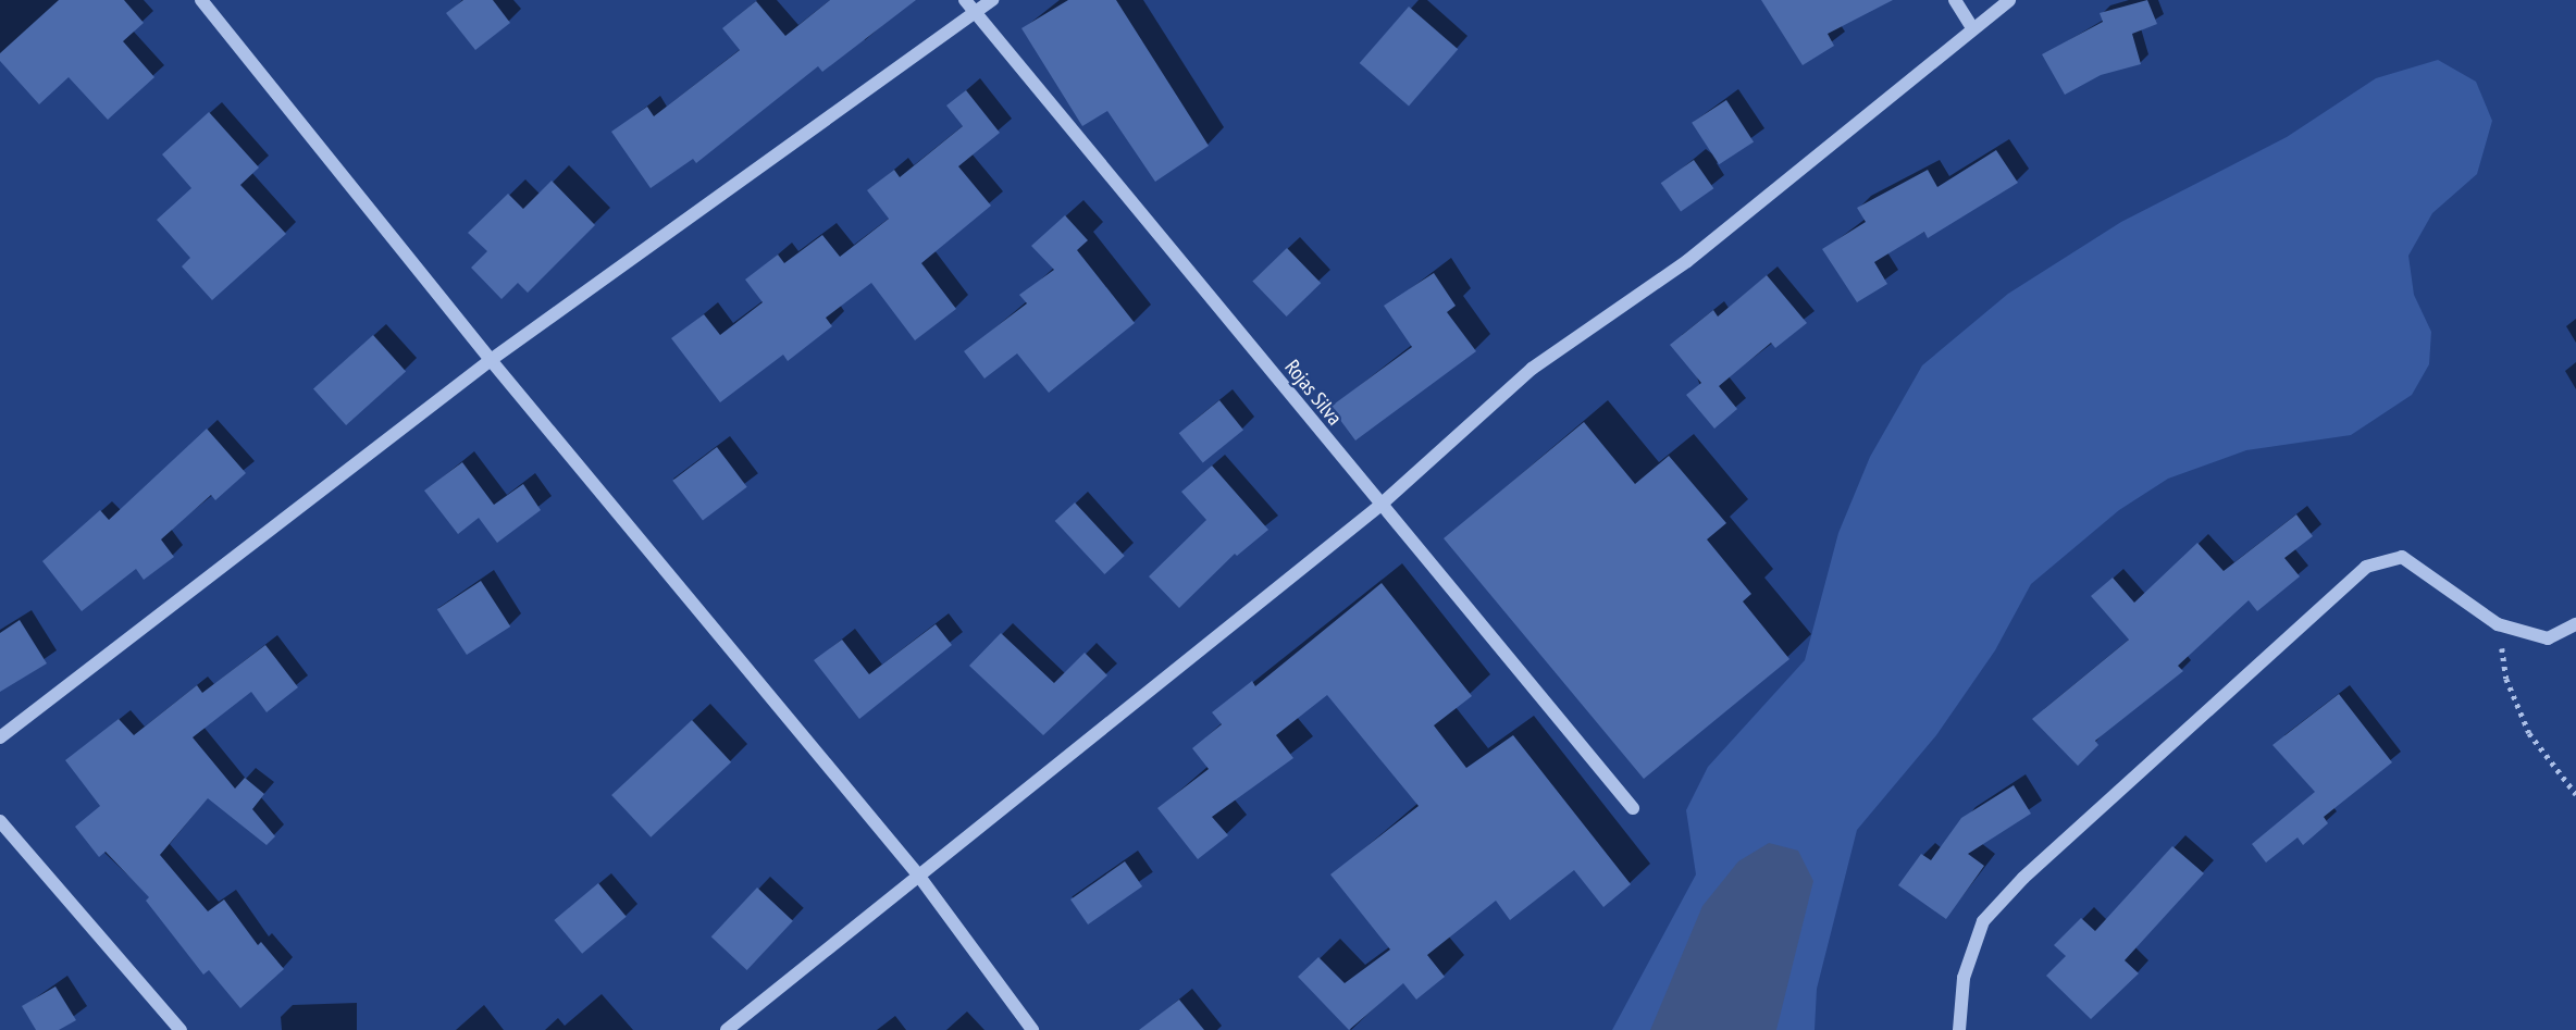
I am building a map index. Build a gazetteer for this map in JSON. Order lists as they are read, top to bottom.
{
  "streets": {
    "street": ["Rojas Silva"]
  }
}
